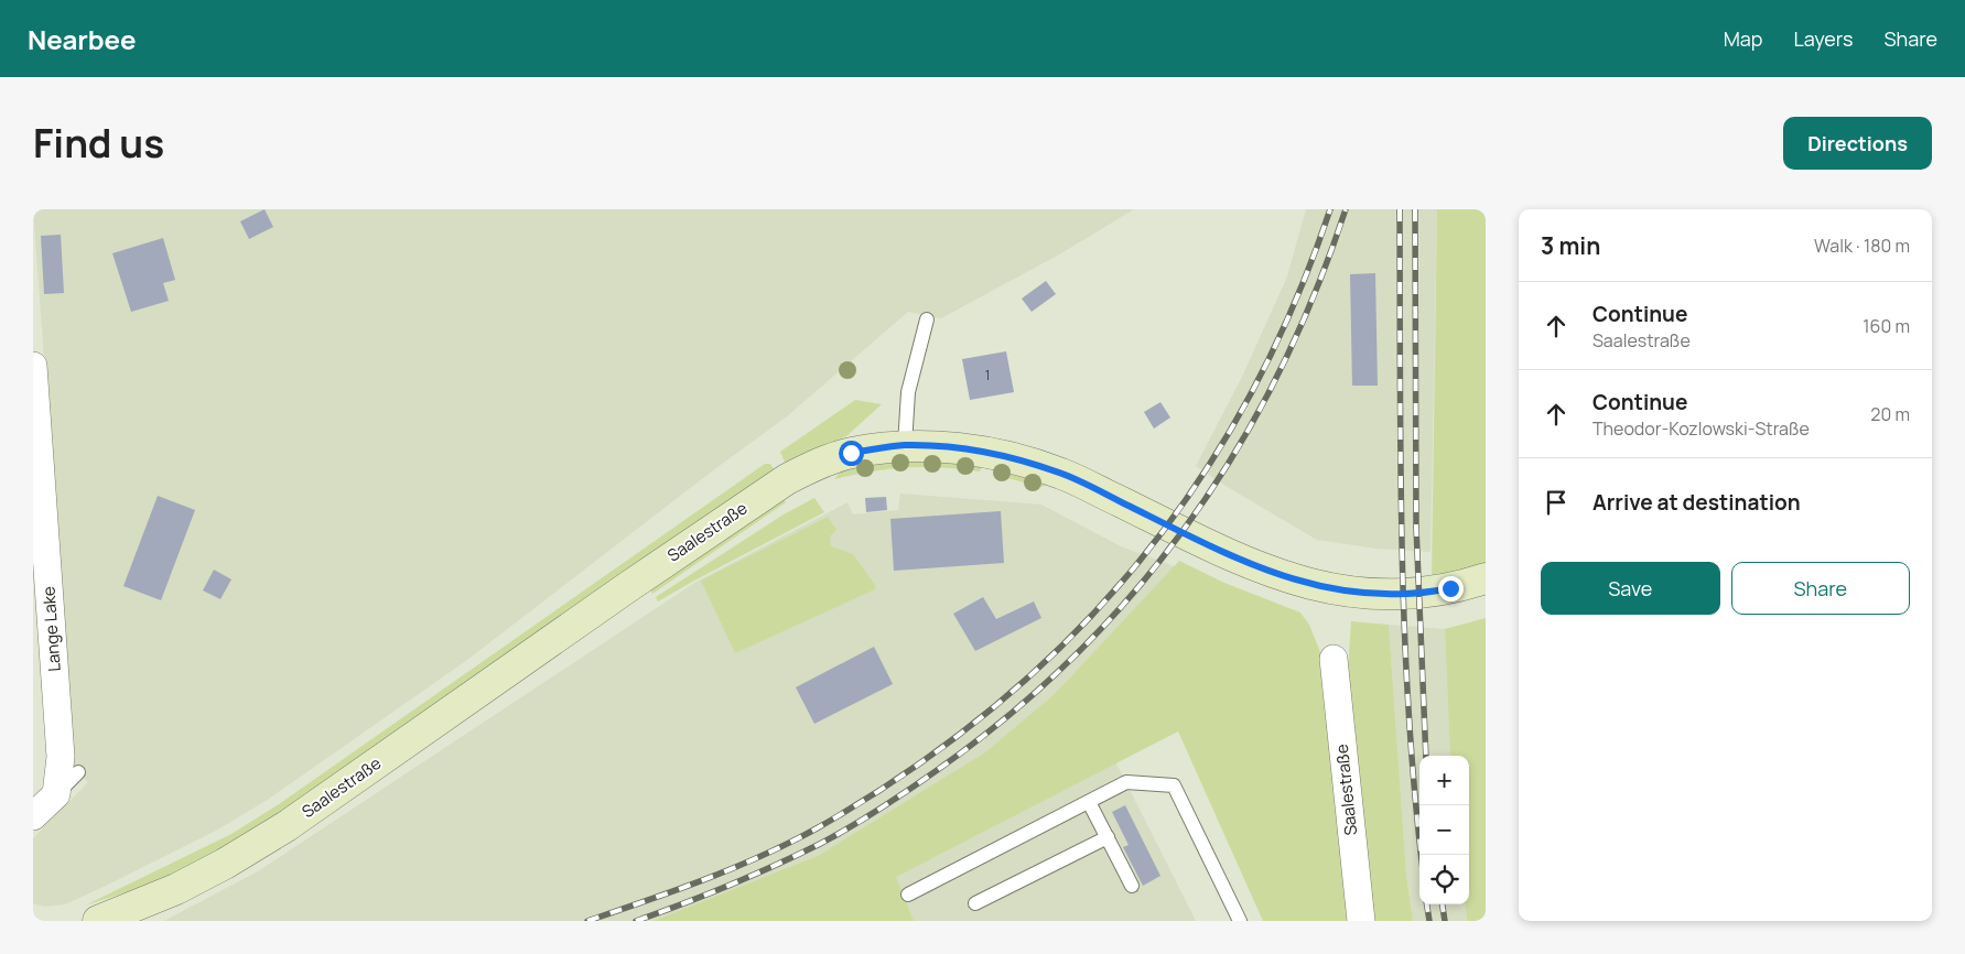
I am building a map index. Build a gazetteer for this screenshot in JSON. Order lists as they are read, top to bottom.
{
  "streets": {
    "main road": ["Saalestraße"],
    "street": ["Lange Lake"]
  },
  "house_numbers": ["1"],
  "page": {
    "header": "Nearbee",
    "nav": ["Map", "Layers", "Share"],
    "title": "Find us",
    "buttons": [
      "Directions",
      ["Save", "Share"]
    ],
    "heading": ["3 min", "Walk · 180 m"],
    "list": [
      ["Continue", "Saalestraße", "160 m"],
      ["Continue", "Theodor-Kozlowski-Straße", "20 m"],
      "Arrive at destination"
    ],
    "map_buttons": ["+", "−"]
  }
}
